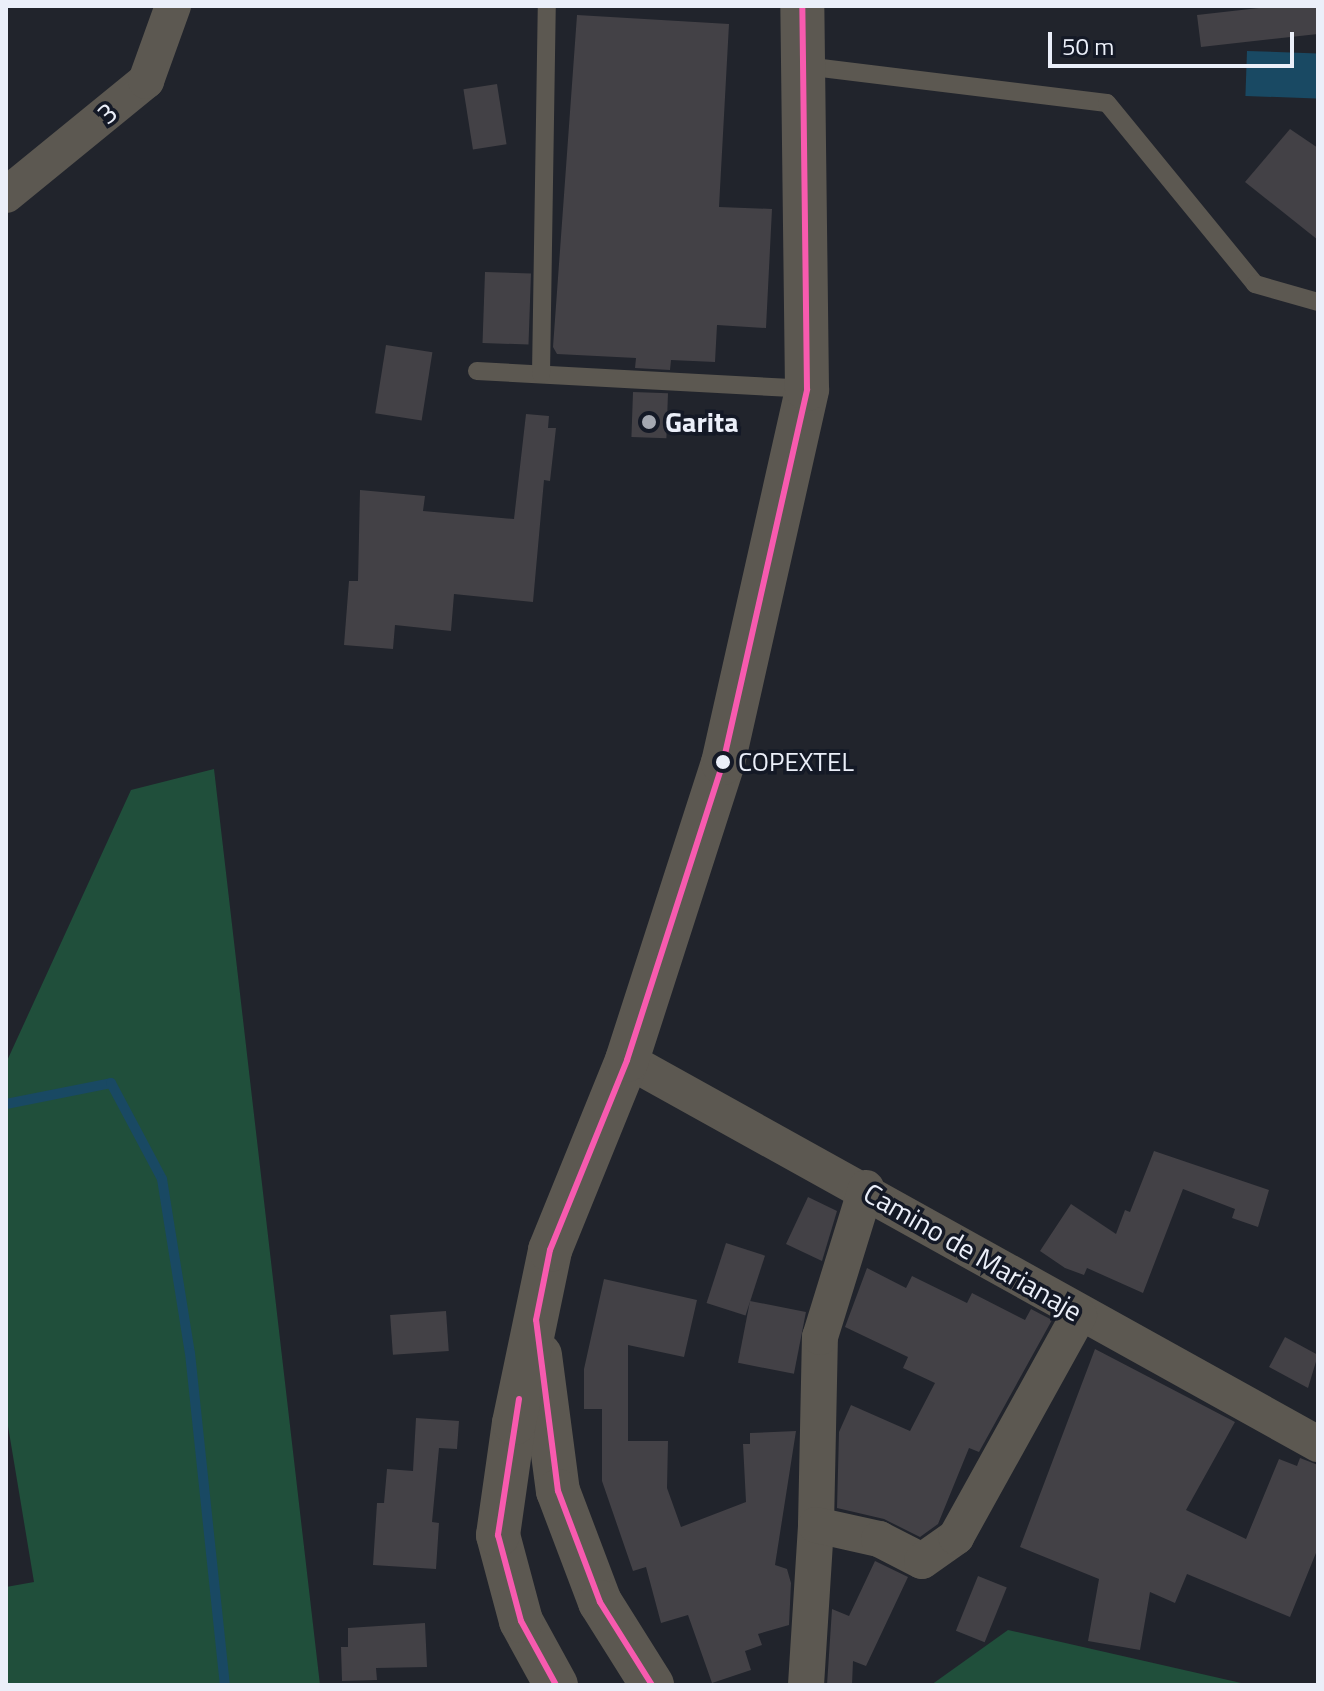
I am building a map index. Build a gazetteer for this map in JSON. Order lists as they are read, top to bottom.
{
  "streets": {
    "street": ["3", "Camino de Marianaje"]
  },
  "places": ["Garita", "COPEXTEL"],
  "scale_bar": "50 m"
}
